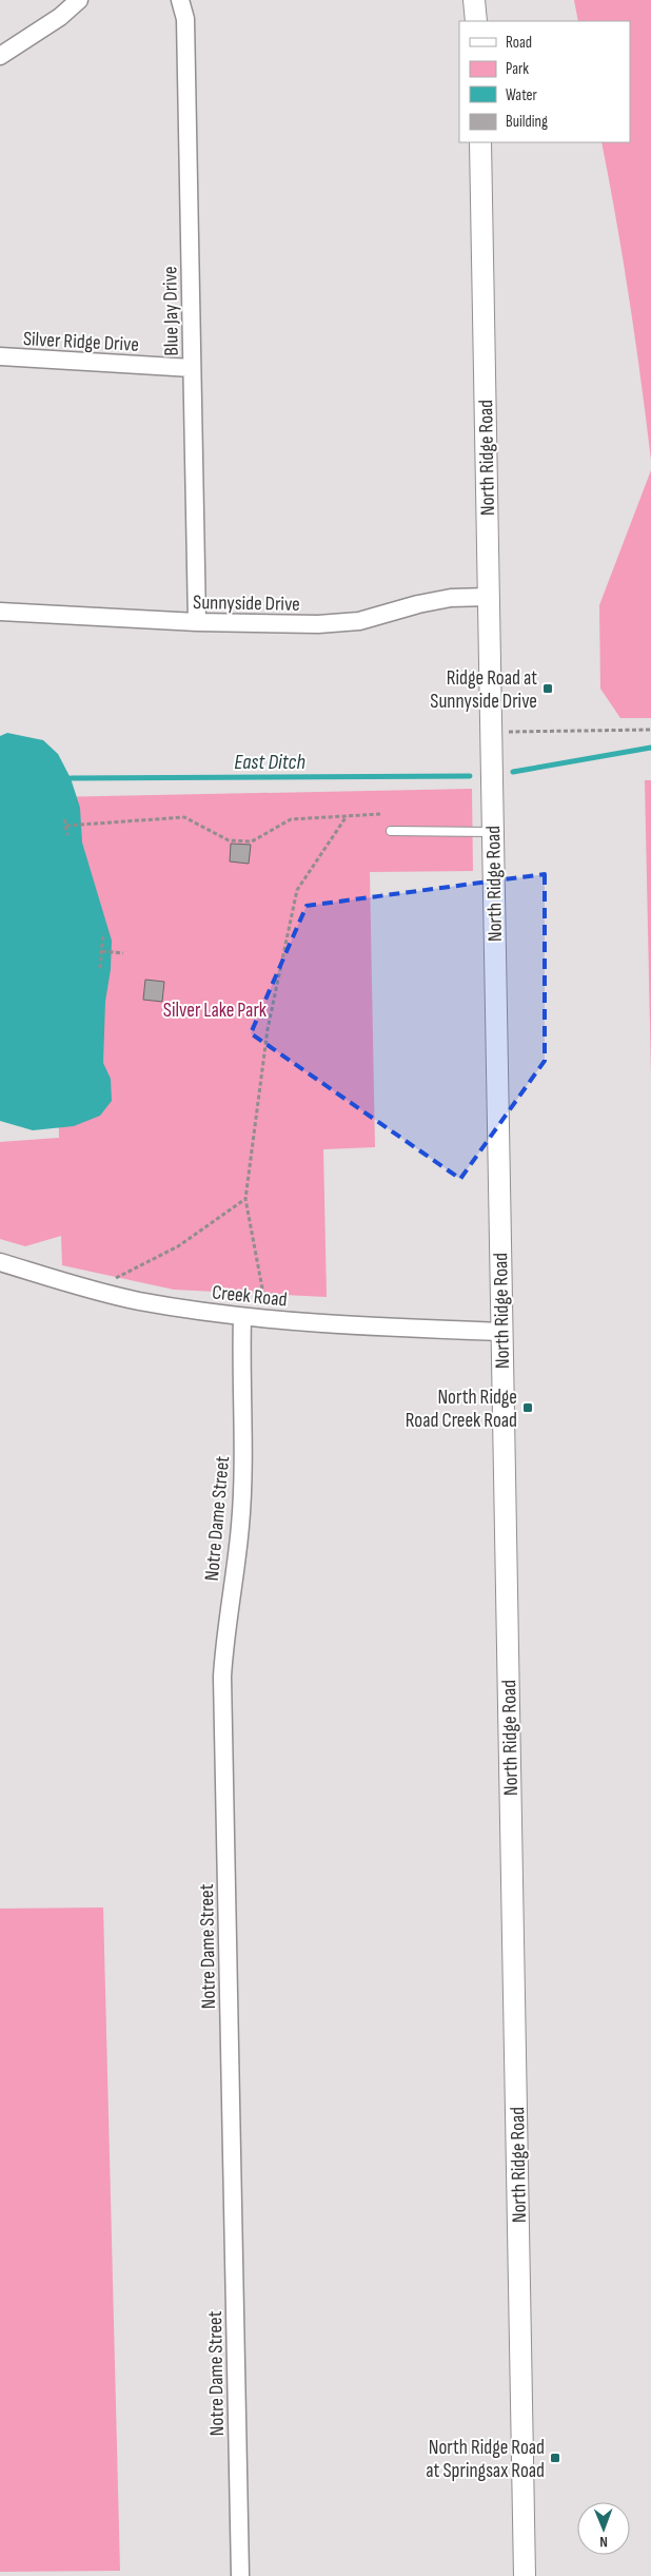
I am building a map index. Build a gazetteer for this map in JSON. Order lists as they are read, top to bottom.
{
  "streets": {
    "street": [
      "Blue Jay Drive",
      "Silver Ridge Drive",
      "North Ridge Road",
      "Sunnyside Drive",
      "Creek Road",
      "Notre Dame Street"
    ]
  },
  "crossings": [
    ["Blue Jay Drive", "Silver Ridge Drive"],
    ["Blue Jay Drive", "Sunnyside Drive"],
    ["North Ridge Road", "Sunnyside Drive"],
    ["North Ridge Road", "Creek Road"],
    ["Creek Road", "Notre Dame Street"]
  ],
  "water": ["East Ditch"],
  "parks": ["Silver Lake Park"],
  "places": {
    "transit": ["Ridge Road at Sunnyside Drive", "North Ridge Road Creek Road", "North Ridge Road at Springsax Road"]
  },
  "legend": [
    "Road",
    "Park",
    "Water",
    "Building"
  ],
  "north": "bottom"
}
